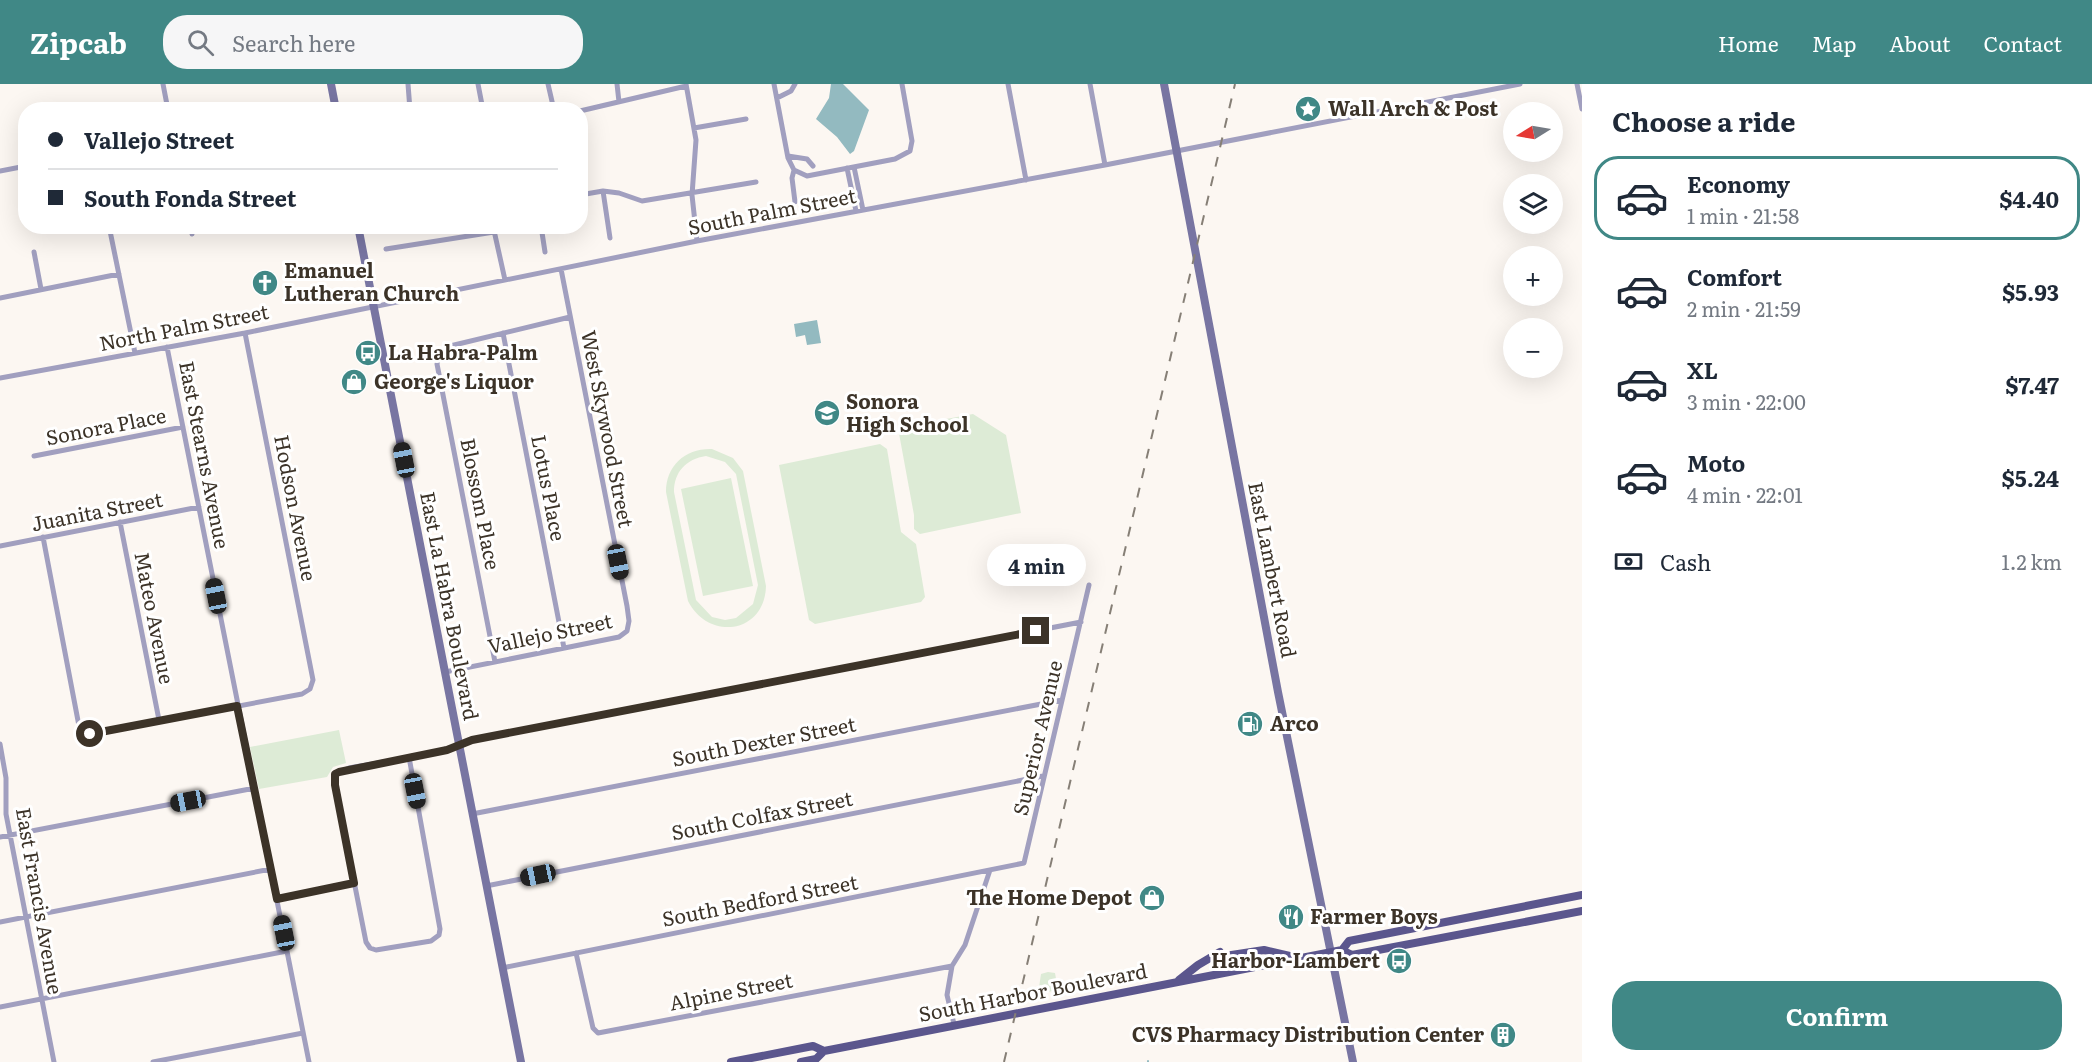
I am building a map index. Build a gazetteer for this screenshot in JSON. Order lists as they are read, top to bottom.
{
  "streets": {
    "main road": ["East Lambert Road", "East La Habra Boulevard", "South Harbor Boulevard"],
    "street": [
      "South Palm Street",
      "North Palm Street",
      "Sonora Place",
      "West Skywood Street",
      "East Stearns Avenue",
      "Lotus Place",
      "Blossom Place",
      "Hodson Avenue",
      "Juanita Street",
      "Mateo Avenue",
      "Vallejo Street",
      "Superior Avenue",
      "South Dexter Street",
      "South Colfax Street",
      "East Francis Avenue",
      "South Bedford Street",
      "Alpine Street"
    ]
  },
  "crossings": [
    ["South Palm Street", "North Palm Street"],
    ["South Palm Street", "West Skywood Street"],
    ["South Palm Street", "East Lambert Road"],
    ["South Palm Street", "East La Habra Boulevard"],
    ["North Palm Street", "East Stearns Avenue"],
    ["North Palm Street", "Hodson Avenue"],
    ["North Palm Street", "East La Habra Boulevard"],
    ["Sonora Place", "East Stearns Avenue"],
    ["West Skywood Street", "Vallejo Street"],
    ["East Stearns Avenue", "Hodson Avenue"],
    ["East Stearns Avenue", "Juanita Street"],
    ["Lotus Place", "Blossom Place"],
    ["Lotus Place", "Vallejo Street"],
    ["Blossom Place", "Vallejo Street"],
    ["Juanita Street", "Mateo Avenue"],
    ["East Lambert Road", "South Harbor Boulevard"],
    ["East La Habra Boulevard", "Vallejo Street"],
    ["East La Habra Boulevard", "South Dexter Street"],
    ["East La Habra Boulevard", "South Colfax Street"],
    ["East La Habra Boulevard", "South Bedford Street"],
    ["Superior Avenue", "South Dexter Street"],
    ["Superior Avenue", "South Colfax Street"],
    ["Superior Avenue", "South Bedford Street"],
    ["South Bedford Street", "Alpine Street"]
  ],
  "places": {
    "place": ["Wall Arch & Post"],
    "church": ["Emanuel Lutheran Church"],
    "bus stop": ["La Habra-Palm", "Harbor-Lambert"],
    "shop": ["George's Liquor", "The Home Depot"],
    "school or university": ["Sonora High School"],
    "fuel station": ["Arco"],
    "restaurant": ["Farmer Boys"],
    "building": ["CVS Pharmacy Distribution Center"]
  },
  "north": "left",
  "page": {
    "header": "Zipcab",
    "search": "Search here",
    "nav": [
      "Home",
      "Map",
      "About",
      "Contact"
    ],
    "heading": "Choose a ride",
    "map_buttons": ["+", "−"],
    "banner": ["Vallejo Street", "South Fonda Street"],
    "list": [
      {
        "name": "Economy",
        "note": "1 min · 21:58",
        "value": "$4.40"
      },
      {
        "name": "Comfort",
        "note": "2 min · 21:59",
        "value": "$5.93"
      },
      {
        "name": "XL",
        "note": "3 min · 22:00",
        "value": "$7.47"
      },
      {
        "name": "Moto",
        "note": "4 min · 22:01",
        "value": "$5.24"
      }
    ],
    "pay": ["Cash", "1.2 km"],
    "bubble": "4 min",
    "buttons": "Confirm"
  }
}
